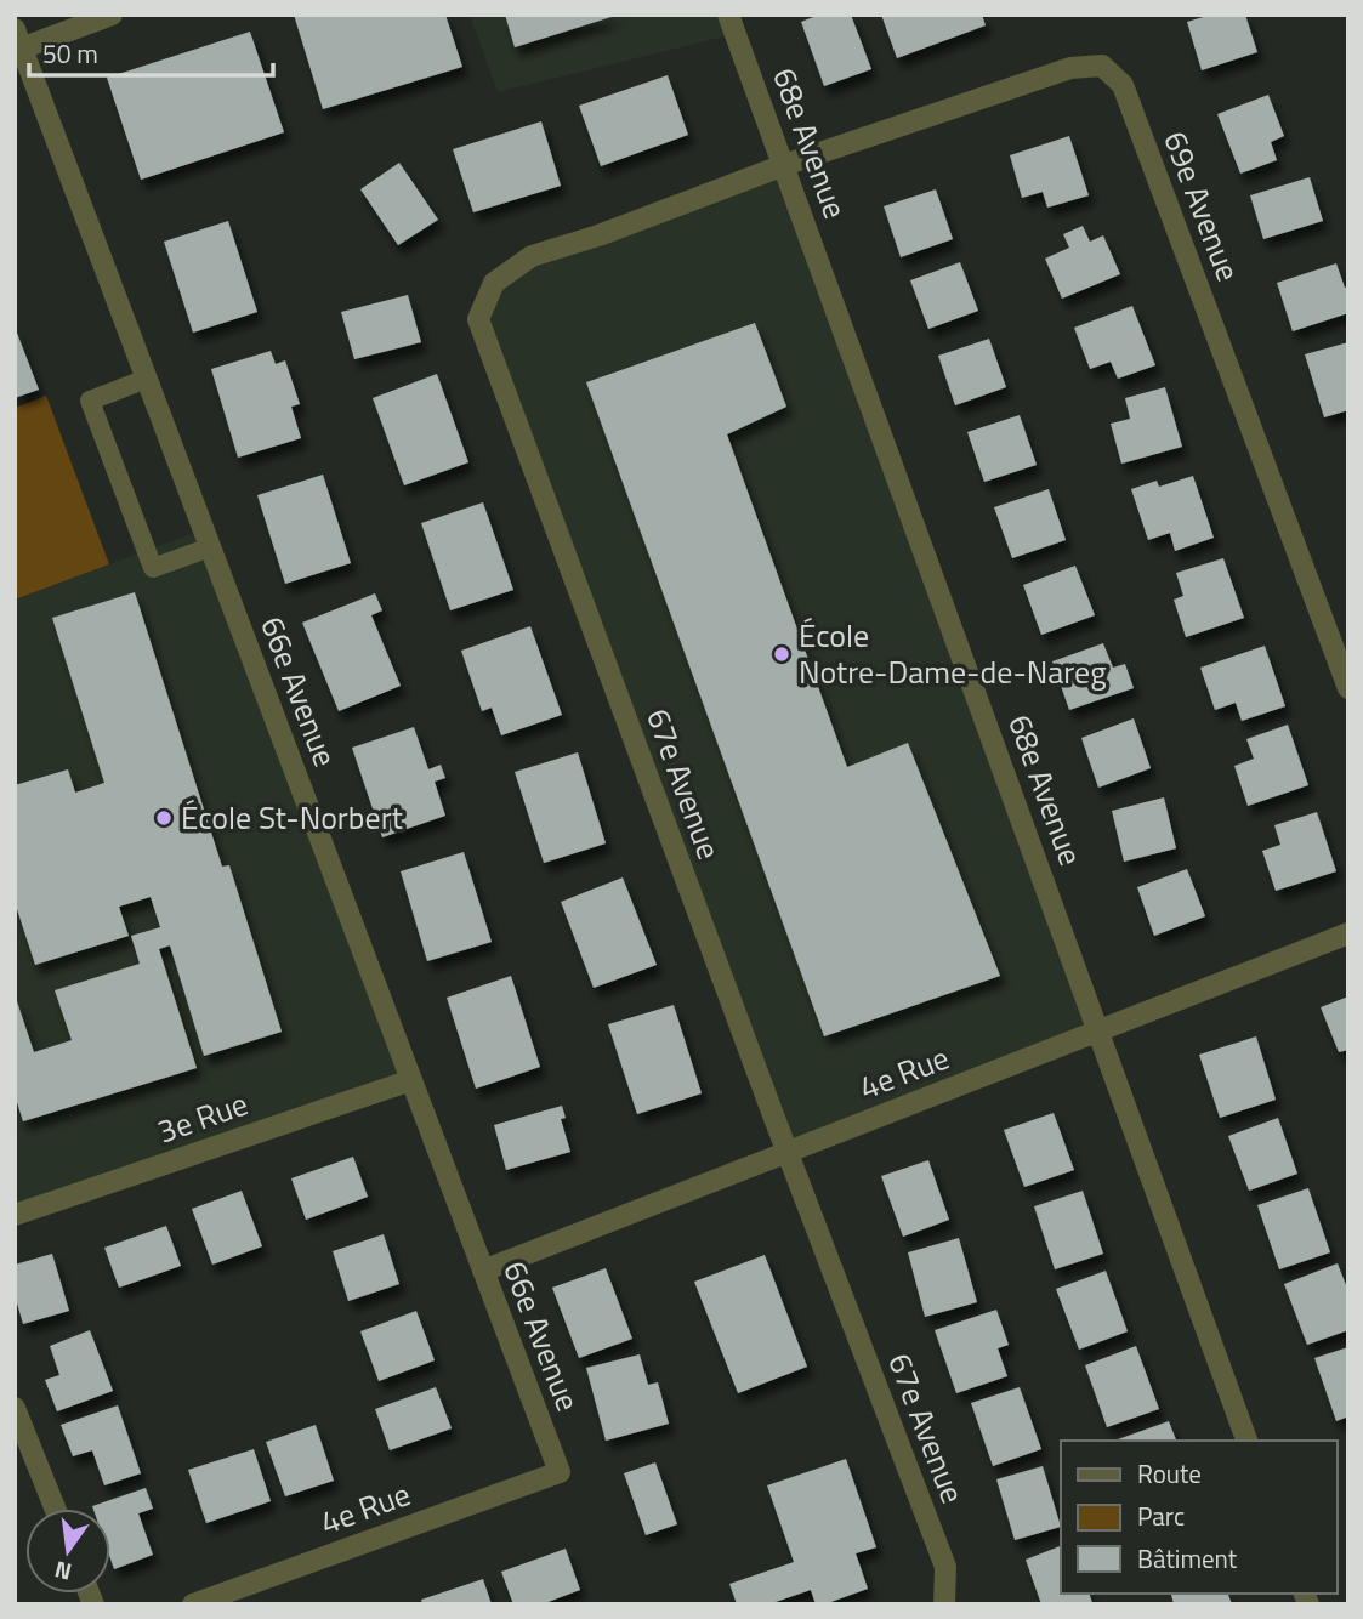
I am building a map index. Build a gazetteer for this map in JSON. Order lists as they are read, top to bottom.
{
  "streets": {
    "street": [
      "68e Avenue",
      "69e Avenue",
      "66e Avenue",
      "67e Avenue",
      "4e Rue",
      "3e Rue"
    ]
  },
  "crossings": [
    ["68e Avenue", "69e Avenue"],
    ["68e Avenue", "67e Avenue"],
    ["68e Avenue", "4e Rue"],
    ["69e Avenue", "67e Avenue"],
    ["66e Avenue", "4e Rue"],
    ["66e Avenue", "3e Rue"],
    ["67e Avenue", "4e Rue"]
  ],
  "places": ["École Notre-Dame-de-Nareg", "École St-Norbert"],
  "legend": ["Route", "Parc", "Bâtiment"],
  "scale_bar": "50 m",
  "north": "bottom"
}
